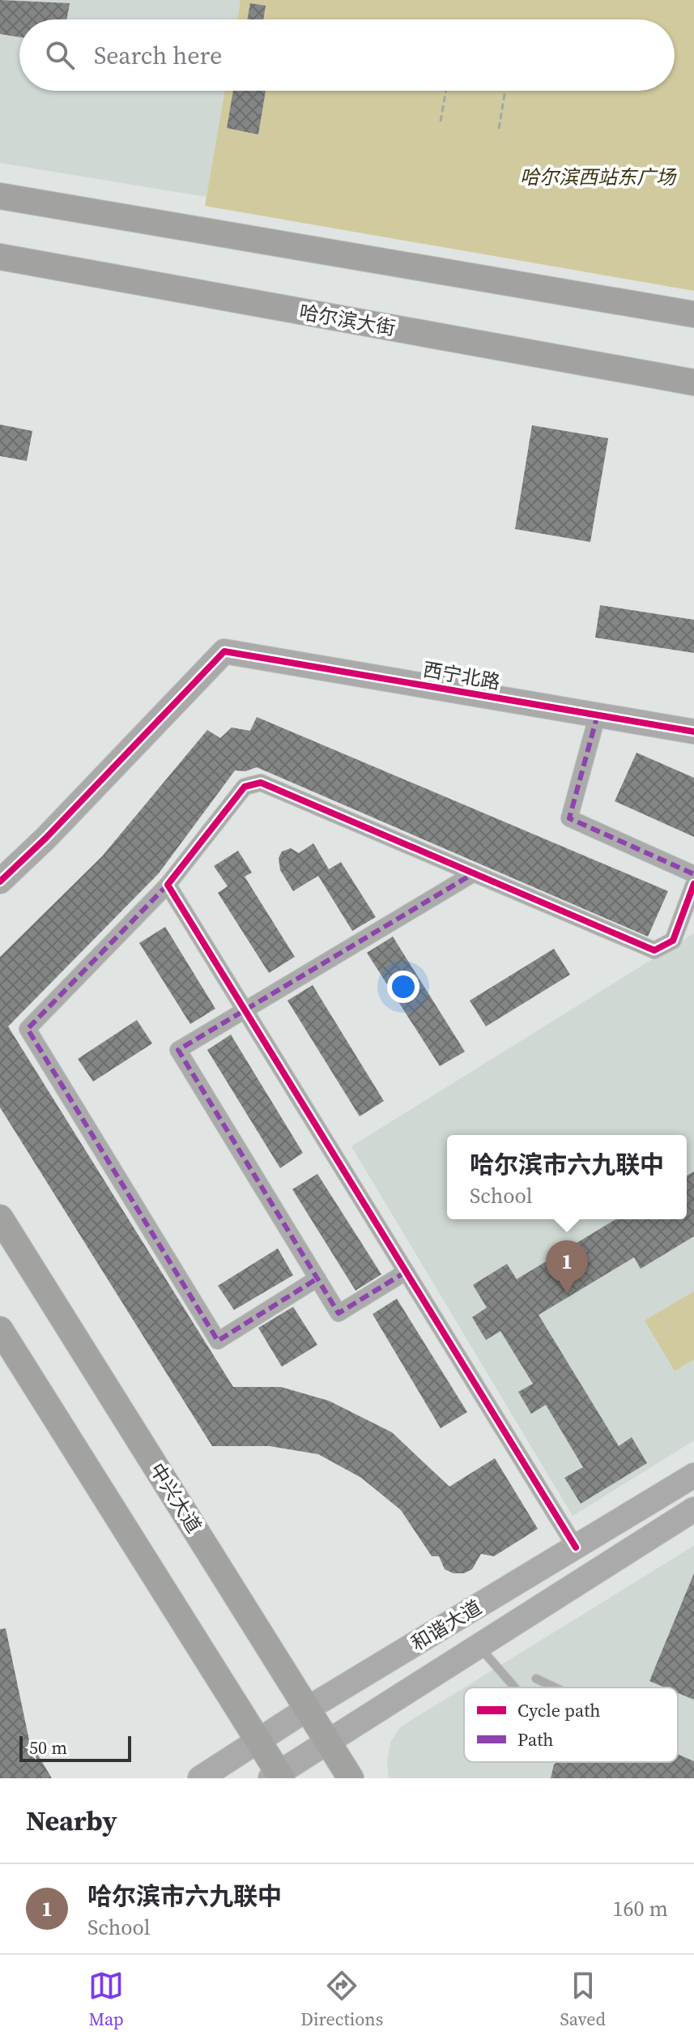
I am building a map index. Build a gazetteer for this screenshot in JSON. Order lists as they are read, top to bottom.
{
  "streets": {
    "main road": [
      "哈尔滨大街",
      "西宁北路",
      "中兴大道",
      "和谐大道"
    ]
  },
  "crossings": [
    ["中兴大道", "和谐大道"]
  ],
  "parks": ["哈尔滨西站东广场"],
  "legend": ["Cycle path", "Path"],
  "scale_bar": "50 m",
  "page": {
    "search": "Search here",
    "popup": ["哈尔滨市六九联中", "School"],
    "pins": "1",
    "scale": "50 m",
    "heading": "Nearby",
    "list": [
      {
        "mark": "1",
        "name": "哈尔滨市六九联中",
        "note": "School",
        "value": "160 m"
      }
    ],
    "nav": ["Map", "Directions", "Saved"]
  }
}
